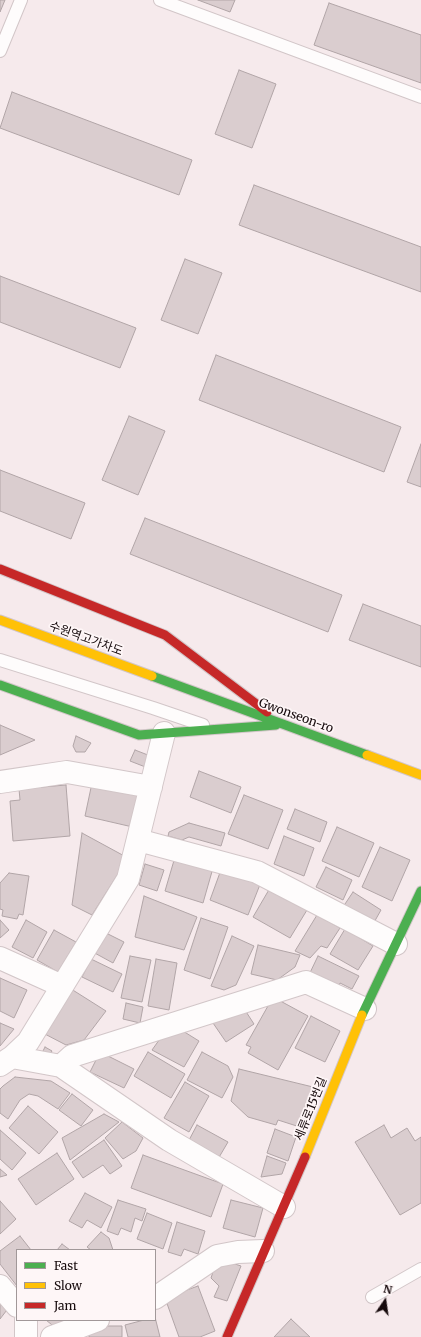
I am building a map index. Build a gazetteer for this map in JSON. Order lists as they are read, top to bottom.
{
  "streets": {
    "main road": ["수원역고가차도", "Gwonseon-ro", "세류로15번길"]
  },
  "crossings": [
    ["수원역고가차도", "Gwonseon-ro"]
  ],
  "legend": ["Fast", "Slow", "Jam"],
  "north": "top"
}
